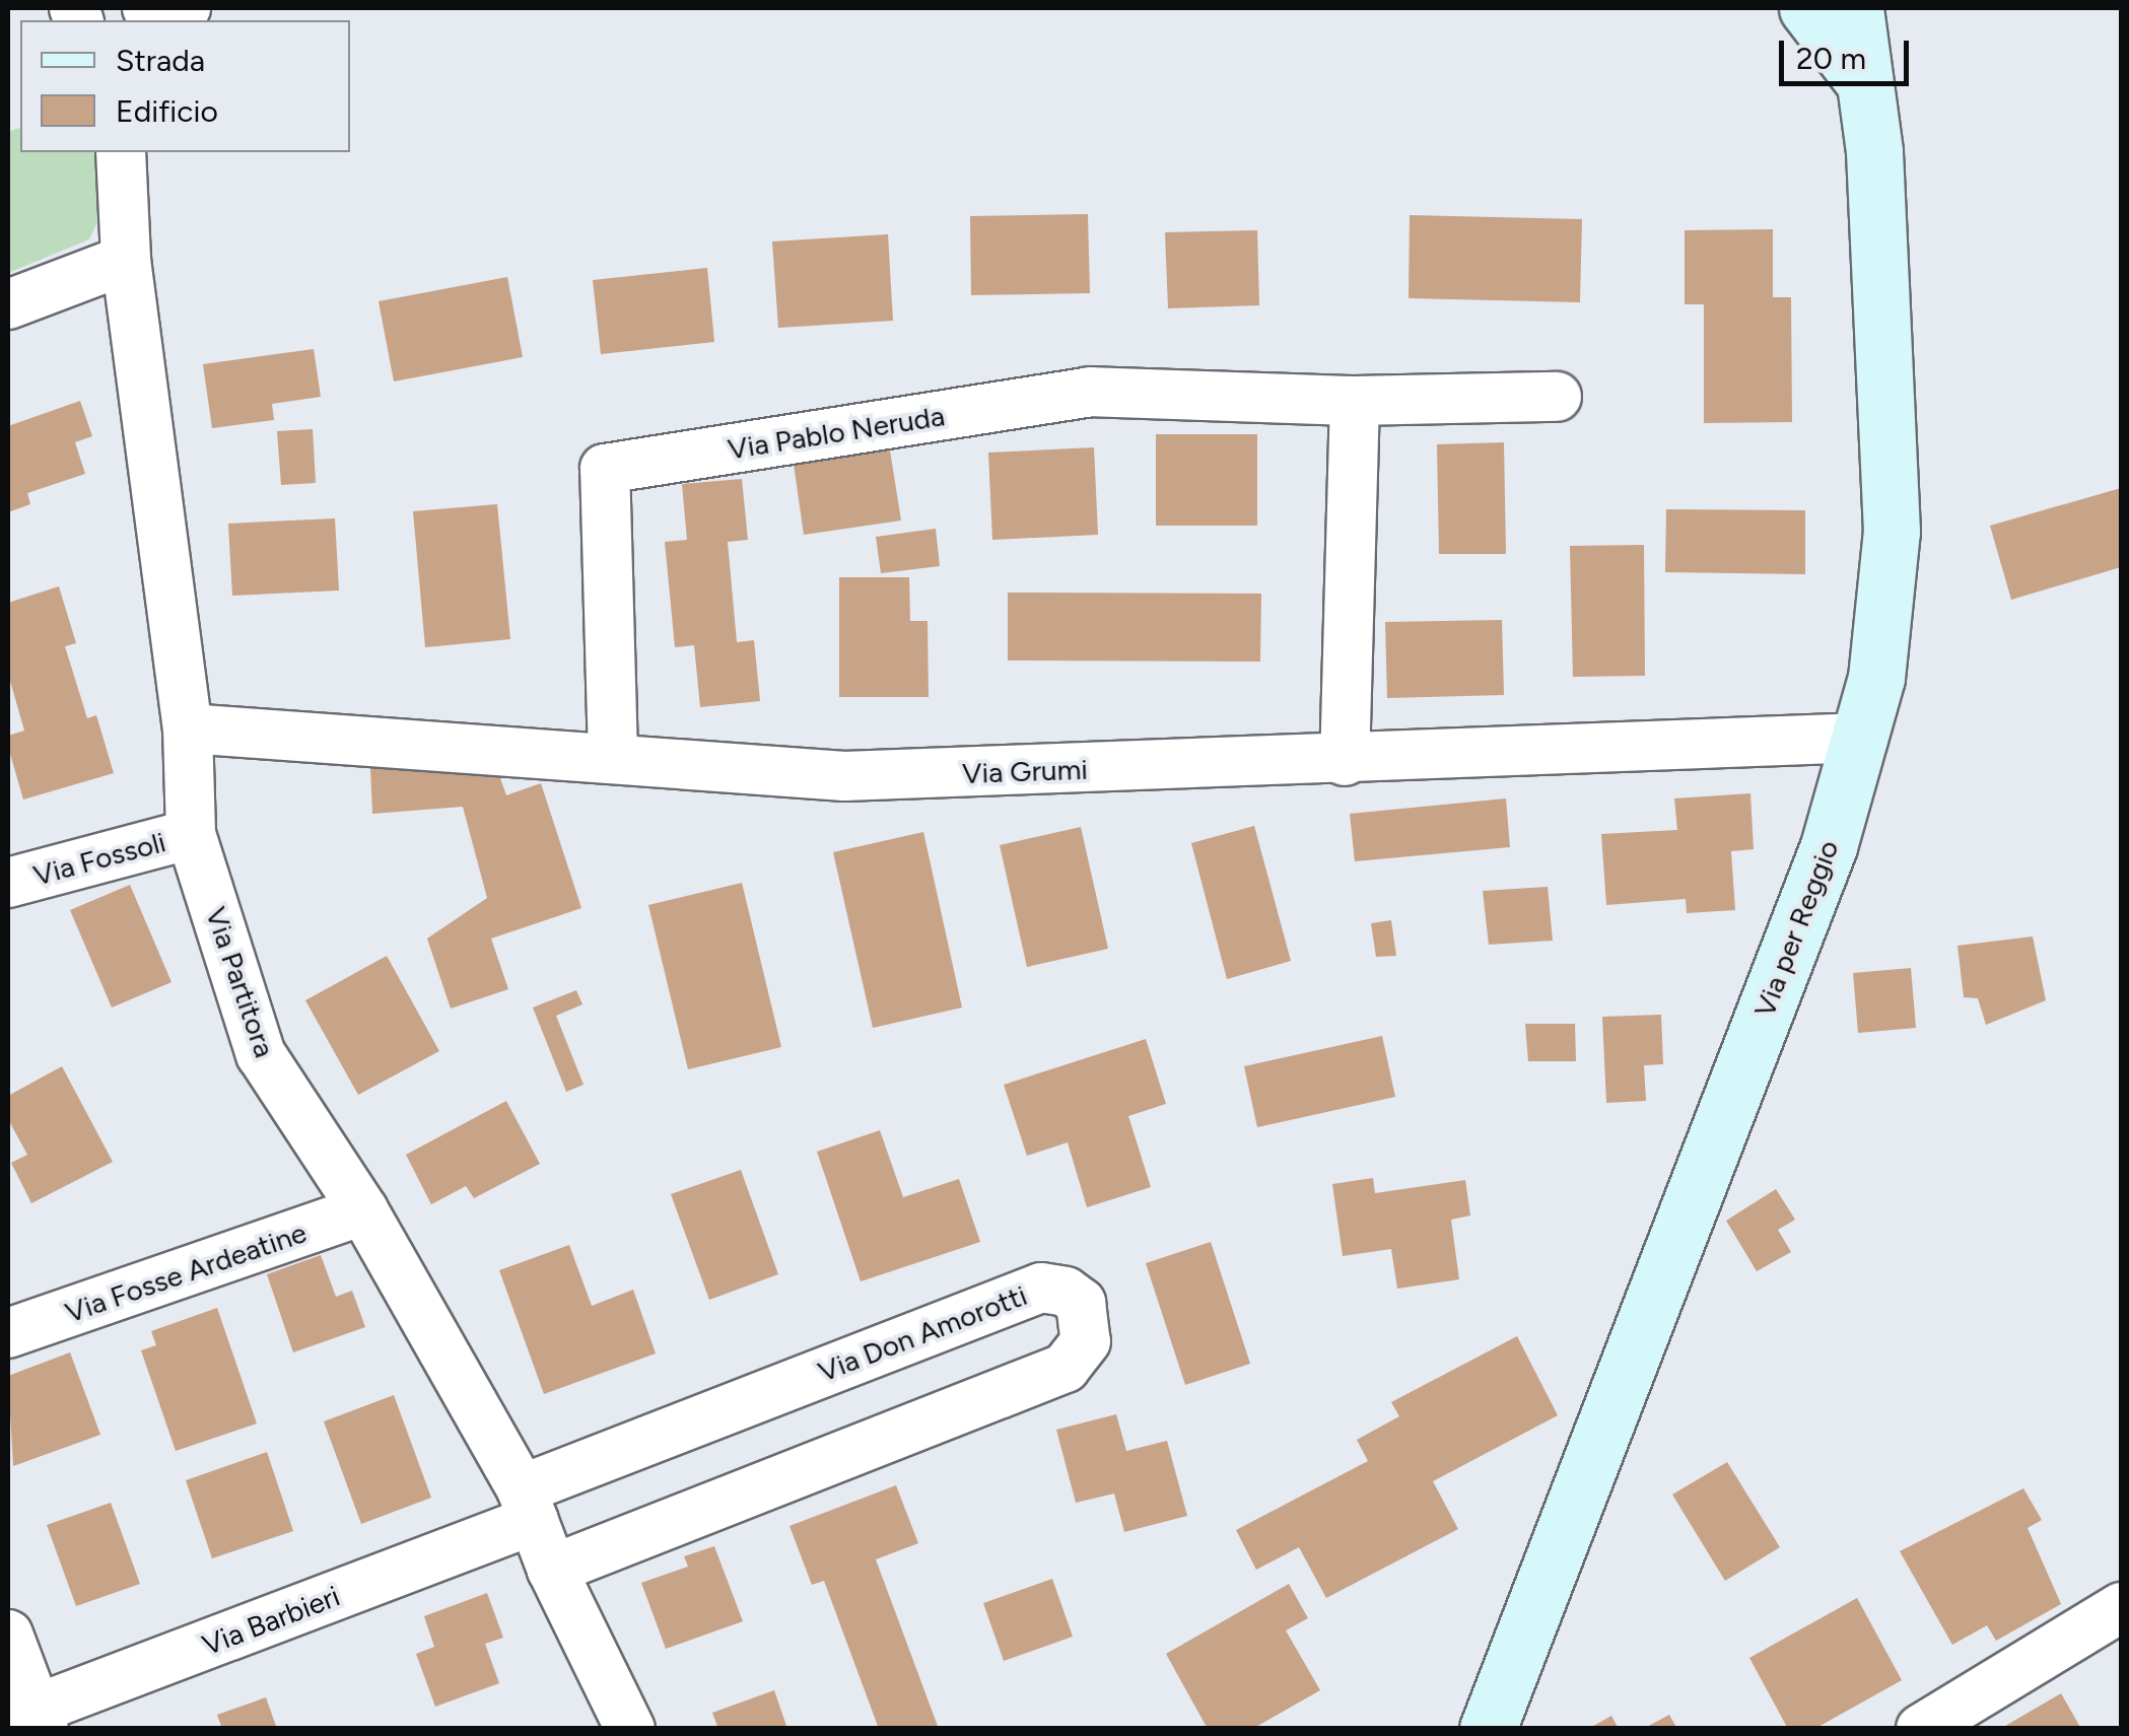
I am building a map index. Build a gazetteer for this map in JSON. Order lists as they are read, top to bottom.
{
  "streets": {
    "street": [
      "Via Pablo Neruda",
      "Via Grumi",
      "Via Fossoli",
      "Via per Reggio",
      "Via Partitora",
      "Via Fosse Ardeatine",
      "Via Don Amorotti",
      "Via Barbieri"
    ]
  },
  "crossings": [
    ["Via Pablo Neruda", "Via Grumi"],
    ["Via Grumi", "Via per Reggio"],
    ["Via Grumi", "Via Partitora"],
    ["Via Fossoli", "Via Partitora"],
    ["Via Partitora", "Via Fosse Ardeatine"],
    ["Via Partitora", "Via Don Amorotti"],
    ["Via Partitora", "Via Barbieri"],
    ["Via Don Amorotti", "Via Barbieri"]
  ],
  "legend": ["Strada", "Edificio"],
  "scale_bar": "20 m"
}
